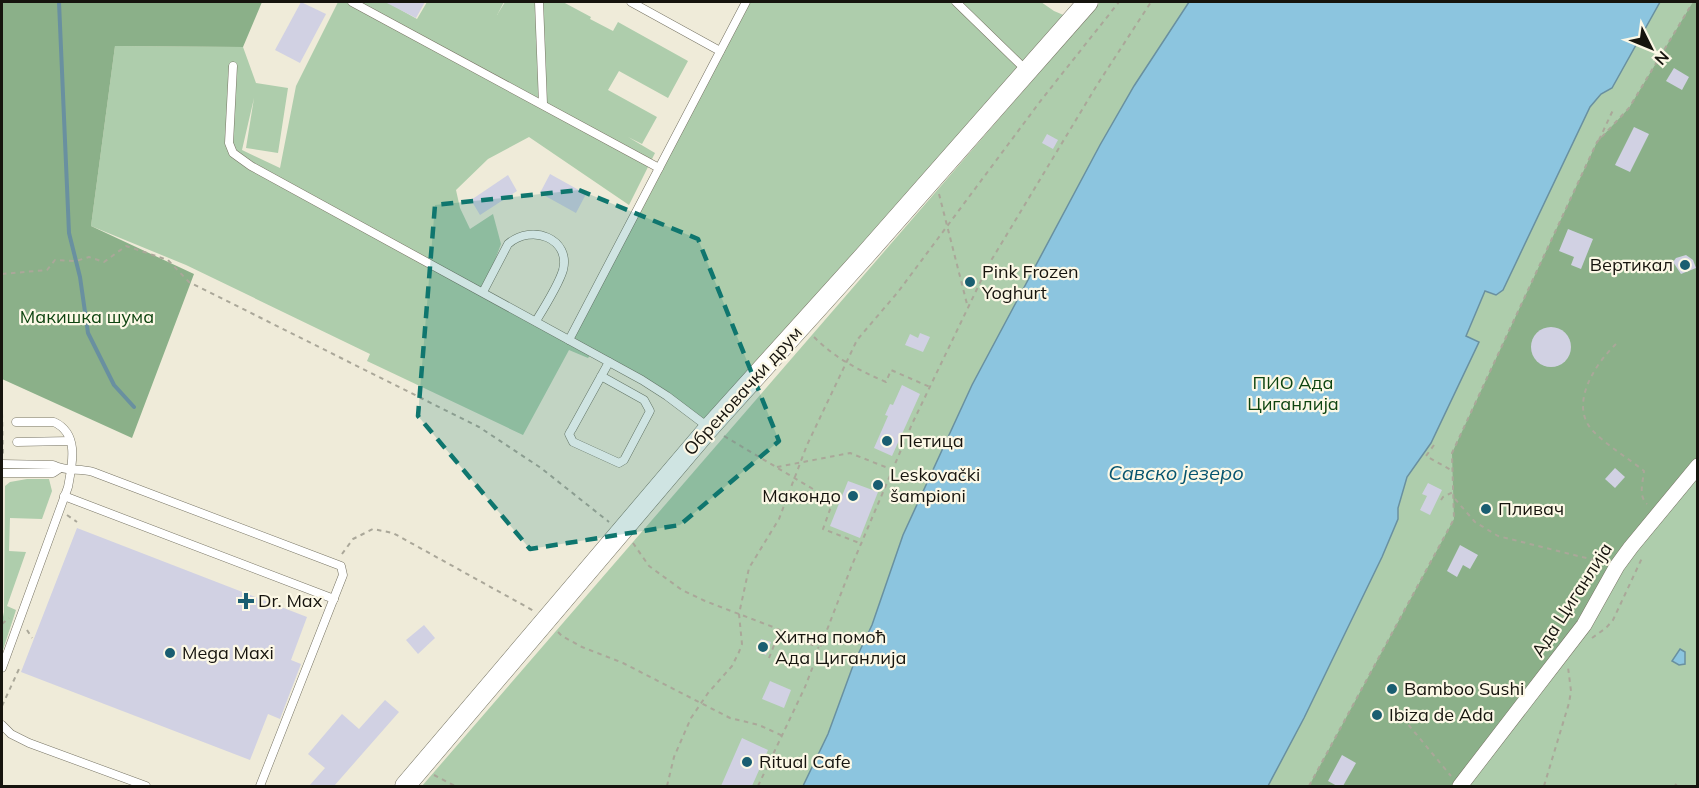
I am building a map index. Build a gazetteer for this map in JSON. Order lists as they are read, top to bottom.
{
  "streets": {
    "street": ["Обреновачки друм", "Ада Циганлија"]
  },
  "water": ["Савско језеро"],
  "parks": ["Макишка шума", "ПИО Ада Циганлија"],
  "places": {
    "other": [
      "Вертикал",
      "Pink Frozen Yoghurt",
      "Петица",
      "Leskovački šampioni",
      "Макондо",
      "Пливач",
      "Хитна помоћ Ада Циганлија",
      "Mega Maxi",
      "Bamboo Sushi",
      "Ibiza de Ada",
      "Ritual Cafe"
    ],
    "health": ["Dr. Max"]
  },
  "north": "bottom right"
}
